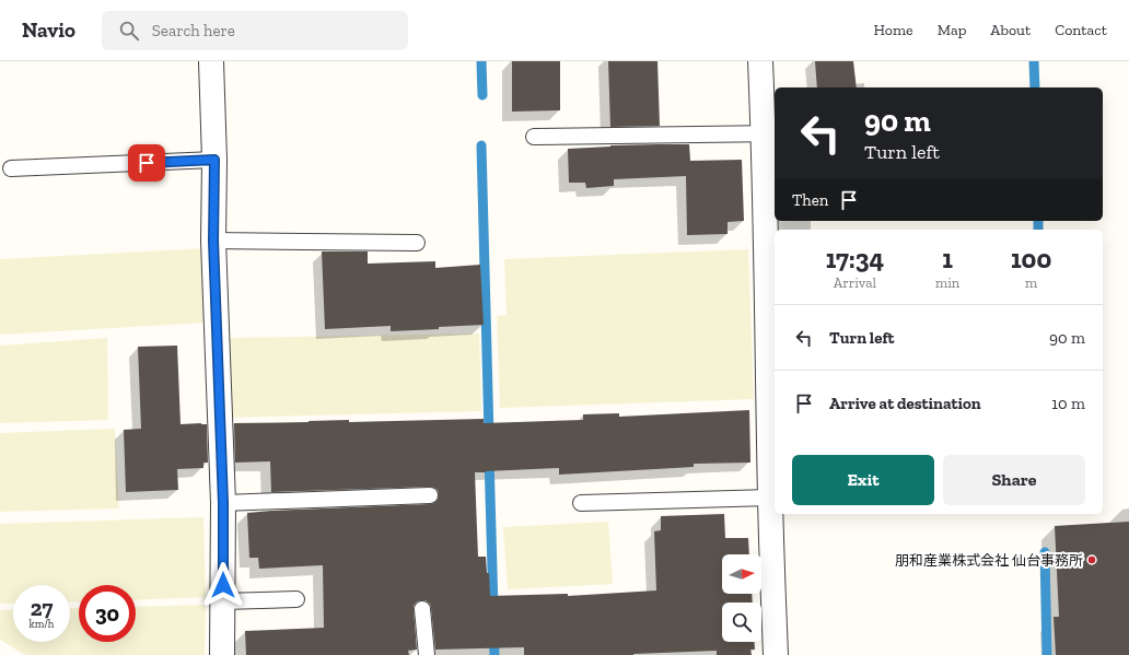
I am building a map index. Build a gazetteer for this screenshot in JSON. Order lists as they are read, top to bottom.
{
  "places": ["朋和産業株式会社 仙台事務所"],
  "north": "right",
  "page": {
    "header": "Navio",
    "search": "Search here",
    "nav": [
      "Home",
      "Map",
      "About",
      "Contact"
    ],
    "turn": ["90 m", "Turn left"],
    "then": "Then",
    "eta": [
      "17:34",
      "Arrival",
      "1",
      "min",
      "100",
      "m"
    ],
    "list": [
      {
        "name": "Turn left",
        "value": "90 m"
      },
      {
        "name": "Arrive at destination",
        "value": "10 m"
      }
    ],
    "buttons": ["Exit", "Share"],
    "speed": "27 km/h",
    "limit": "30"
  }
}
